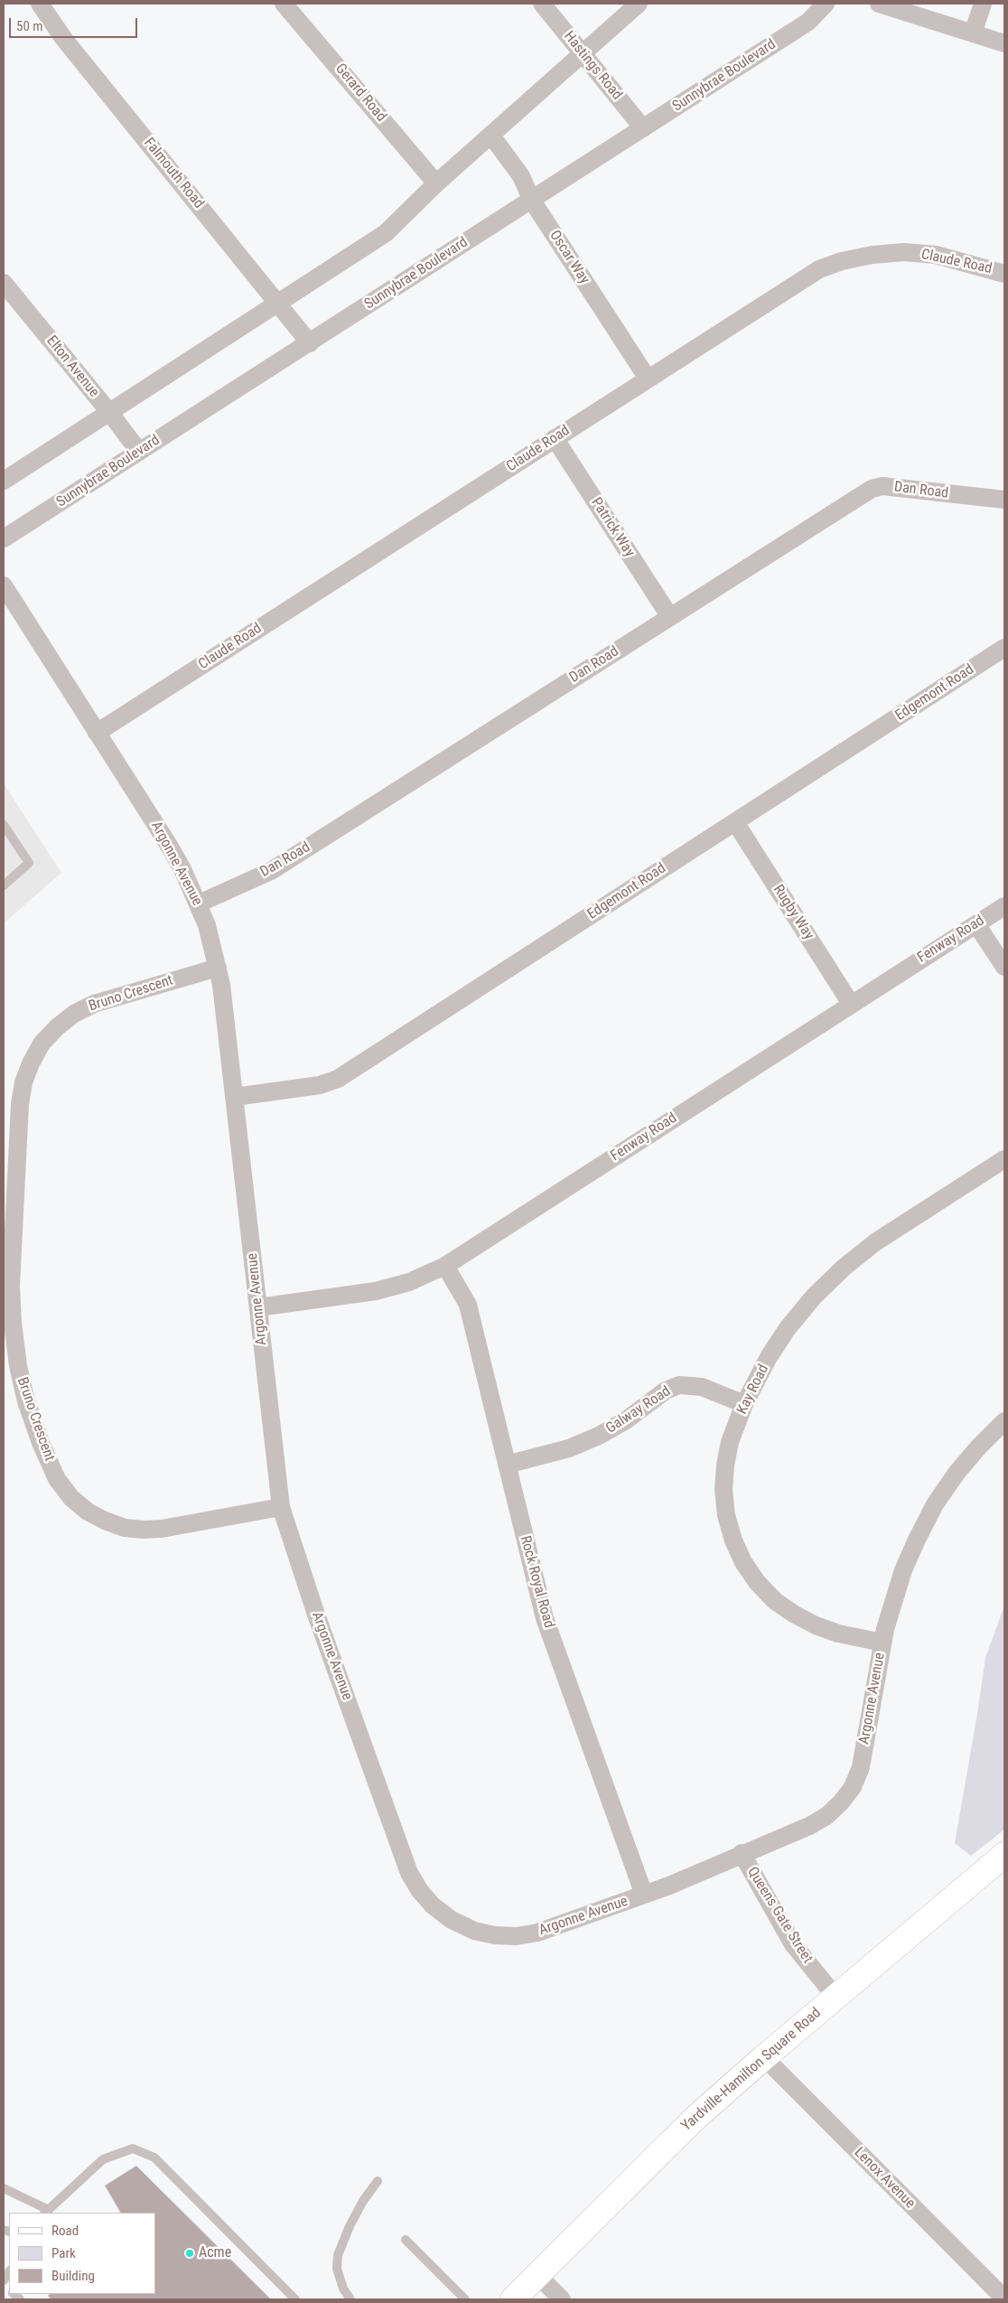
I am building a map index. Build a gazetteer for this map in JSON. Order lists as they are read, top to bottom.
{
  "streets": {
    "street": [
      "Hastings Road",
      "Sunnybrae Boulevard",
      "Gerard Road",
      "Falmouth Road",
      "Oscar Way",
      "Claude Road",
      "Elton Avenue",
      "Dan Road",
      "Patrick Way",
      "Edgemont Road",
      "Argonne Avenue",
      "Rugby Way",
      "Fenway Road",
      "Bruno Crescent",
      "Kay Road",
      "Galway Road",
      "Rock Royal Road",
      "Queens Gate Street",
      "Yardville-Hamilton Square Road",
      "Lenox Avenue"
    ]
  },
  "crossings": [
    ["Hastings Road", "Sunnybrae Boulevard"],
    ["Sunnybrae Boulevard", "Falmouth Road"],
    ["Sunnybrae Boulevard", "Oscar Way"],
    ["Sunnybrae Boulevard", "Elton Avenue"],
    ["Oscar Way", "Claude Road"],
    ["Claude Road", "Patrick Way"],
    ["Claude Road", "Argonne Avenue"],
    ["Dan Road", "Patrick Way"],
    ["Dan Road", "Argonne Avenue"],
    ["Edgemont Road", "Argonne Avenue"],
    ["Edgemont Road", "Rugby Way"],
    ["Argonne Avenue", "Fenway Road"],
    ["Argonne Avenue", "Bruno Crescent"],
    ["Argonne Avenue", "Kay Road"],
    ["Argonne Avenue", "Rock Royal Road"],
    ["Argonne Avenue", "Queens Gate Street"],
    ["Rugby Way", "Fenway Road"],
    ["Fenway Road", "Rock Royal Road"],
    ["Kay Road", "Galway Road"],
    ["Galway Road", "Rock Royal Road"],
    ["Queens Gate Street", "Yardville-Hamilton Square Road"],
    ["Yardville-Hamilton Square Road", "Lenox Avenue"]
  ],
  "places": ["Acme"],
  "legend": ["Road", "Park", "Building"],
  "scale_bar": "50 m"
}
